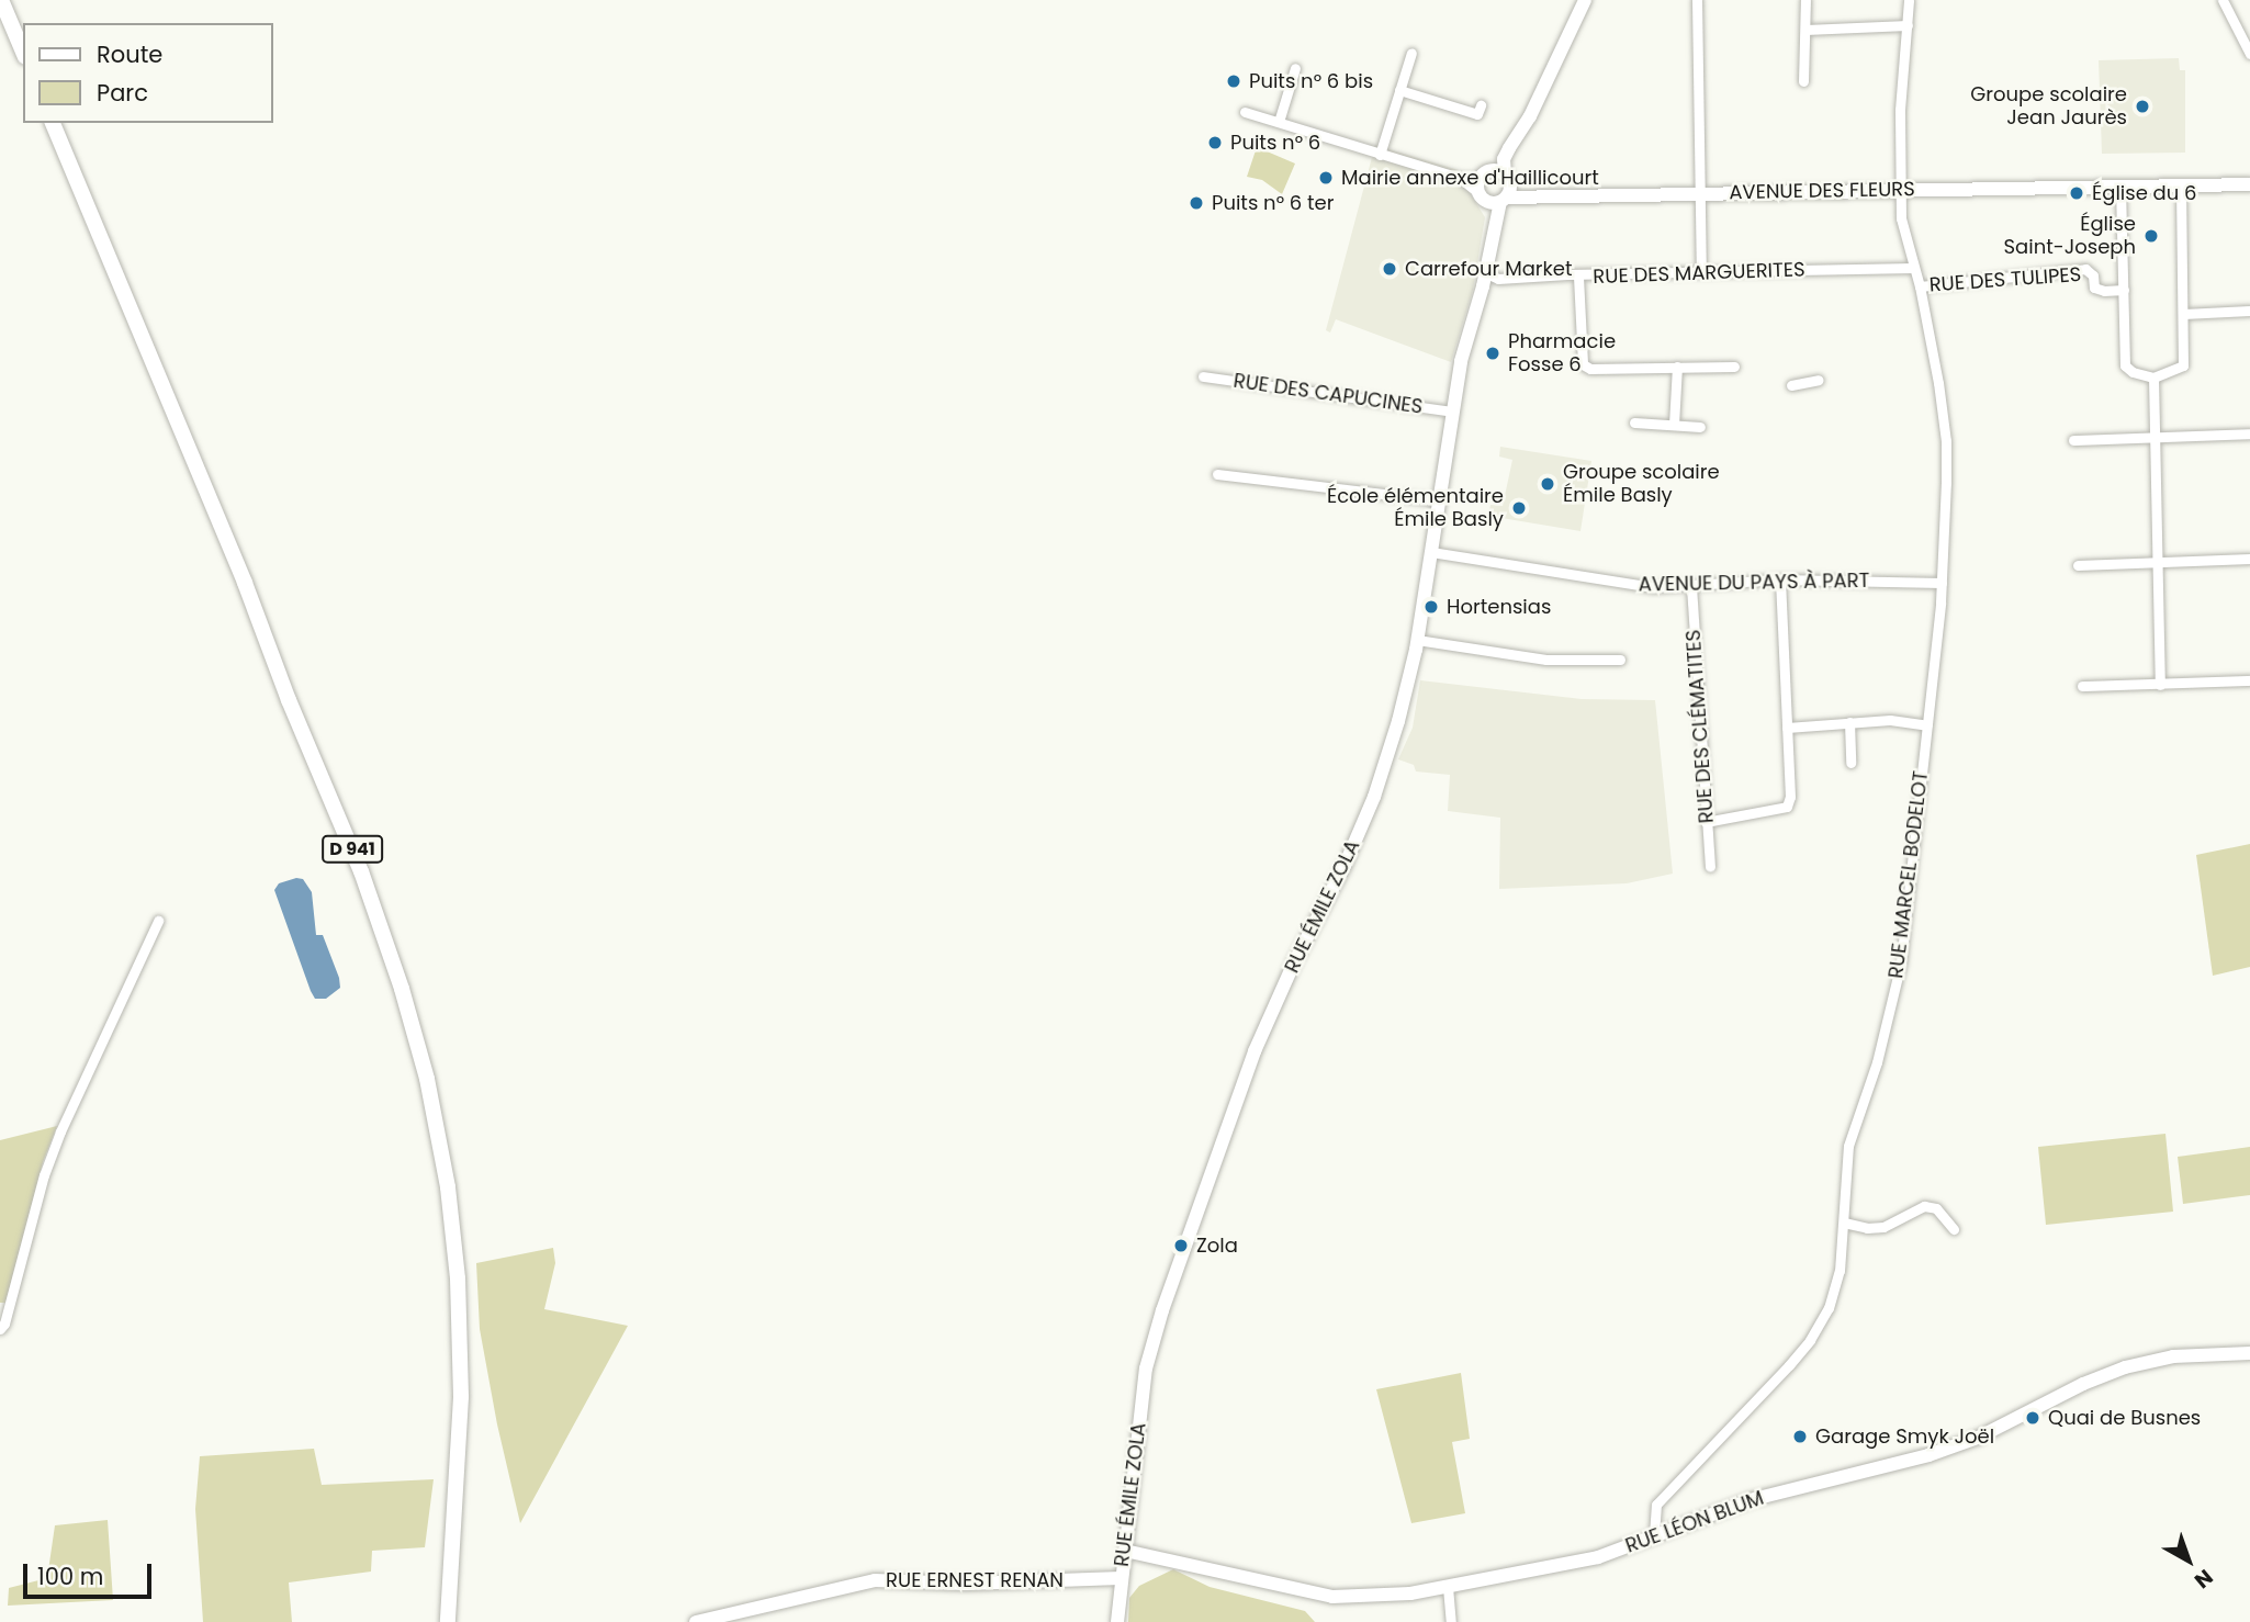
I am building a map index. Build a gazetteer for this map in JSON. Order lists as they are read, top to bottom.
{
  "streets": {
    "main road": ["D 941"],
    "street": [
      "AVENUE DES FLEURS",
      "RUE DES MARGUERITES",
      "RUE DES TULIPES",
      "RUE DES CAPUCINES",
      "AVENUE DU PAYS À PART",
      "RUE DES CLÉMATITES",
      "RUE MARCEL BODELOT",
      "RUE ÉMILE ZOLA",
      "RUE LÉON BLUM",
      "RUE ERNEST RENAN"
    ]
  },
  "crossings": [
    ["AVENUE DES FLEURS", "RUE MARCEL BODELOT"],
    ["AVENUE DES FLEURS", "RUE ÉMILE ZOLA"],
    ["RUE DES MARGUERITES", "RUE MARCEL BODELOT"],
    ["RUE DES MARGUERITES", "RUE ÉMILE ZOLA"],
    ["RUE DES TULIPES", "RUE MARCEL BODELOT"],
    ["RUE DES CAPUCINES", "RUE ÉMILE ZOLA"],
    ["AVENUE DU PAYS À PART", "RUE DES CLÉMATITES"],
    ["AVENUE DU PAYS À PART", "RUE MARCEL BODELOT"],
    ["AVENUE DU PAYS À PART", "RUE ÉMILE ZOLA"],
    ["RUE MARCEL BODELOT", "RUE LÉON BLUM"],
    ["RUE ÉMILE ZOLA", "RUE LÉON BLUM"],
    ["RUE ÉMILE ZOLA", "RUE ERNEST RENAN"]
  ],
  "places": [
    "Puits n° 6 bis",
    "Groupe scolaire Jean Jaurès",
    "Puits n° 6",
    "Mairie annexe d'Haillicourt",
    "Église du 6",
    "Puits n° 6 ter",
    "Église Saint-Joseph",
    "Carrefour Market",
    "Pharmacie Fosse 6",
    "Groupe scolaire Émile Basly",
    "École élémentaire Émile Basly",
    "Hortensias",
    "Zola",
    "Quai de Busnes",
    "Garage Smyk Joël"
  ],
  "legend": ["Route", "Parc"],
  "scale_bar": "100 m",
  "north": "bottom right"
}
